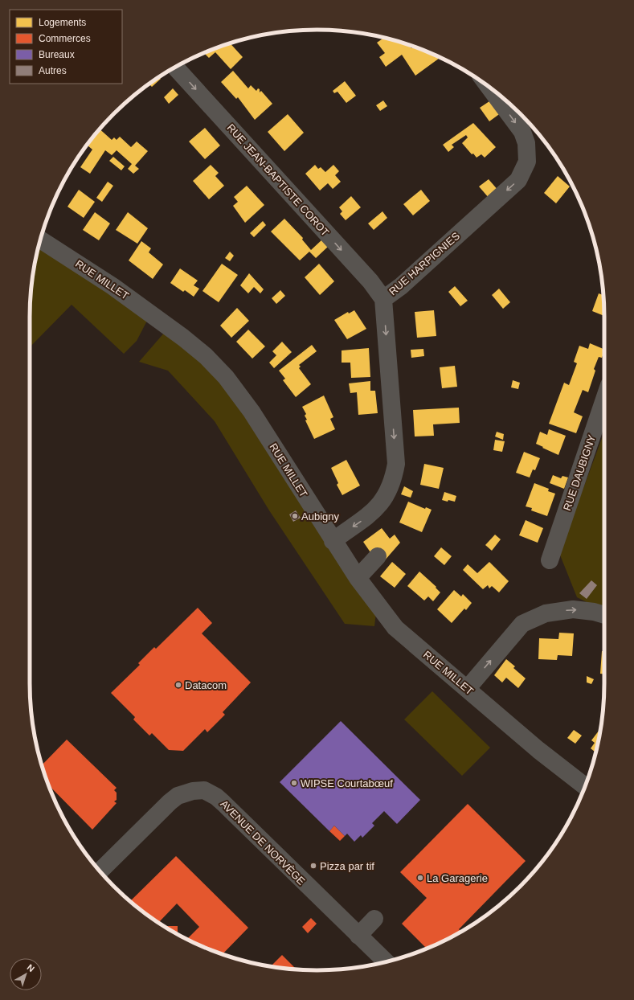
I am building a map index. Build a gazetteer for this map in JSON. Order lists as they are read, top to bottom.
{
  "streets": {
    "street": [
      "RUE JEAN-BAPTISTE COROT",
      "RUE HARPIGNIES",
      "RUE MILLET",
      "RUE DAUBIGNY",
      "AVENUE DE NORVÈGE"
    ]
  },
  "crossings": [
    ["RUE JEAN-BAPTISTE COROT", "RUE HARPIGNIES"],
    ["RUE HARPIGNIES", "RUE MILLET"]
  ],
  "one_way": ["RUE JEAN-BAPTISTE COROT", "RUE HARPIGNIES"],
  "places": [
    "Aubigny",
    "Datacom",
    "WIPSE Courtabœuf",
    "Pizza par tif",
    "La Garagerie"
  ],
  "legend": [
    "Logements",
    "Commerces",
    "Bureaux",
    "Autres"
  ],
  "north": "top right"
}
